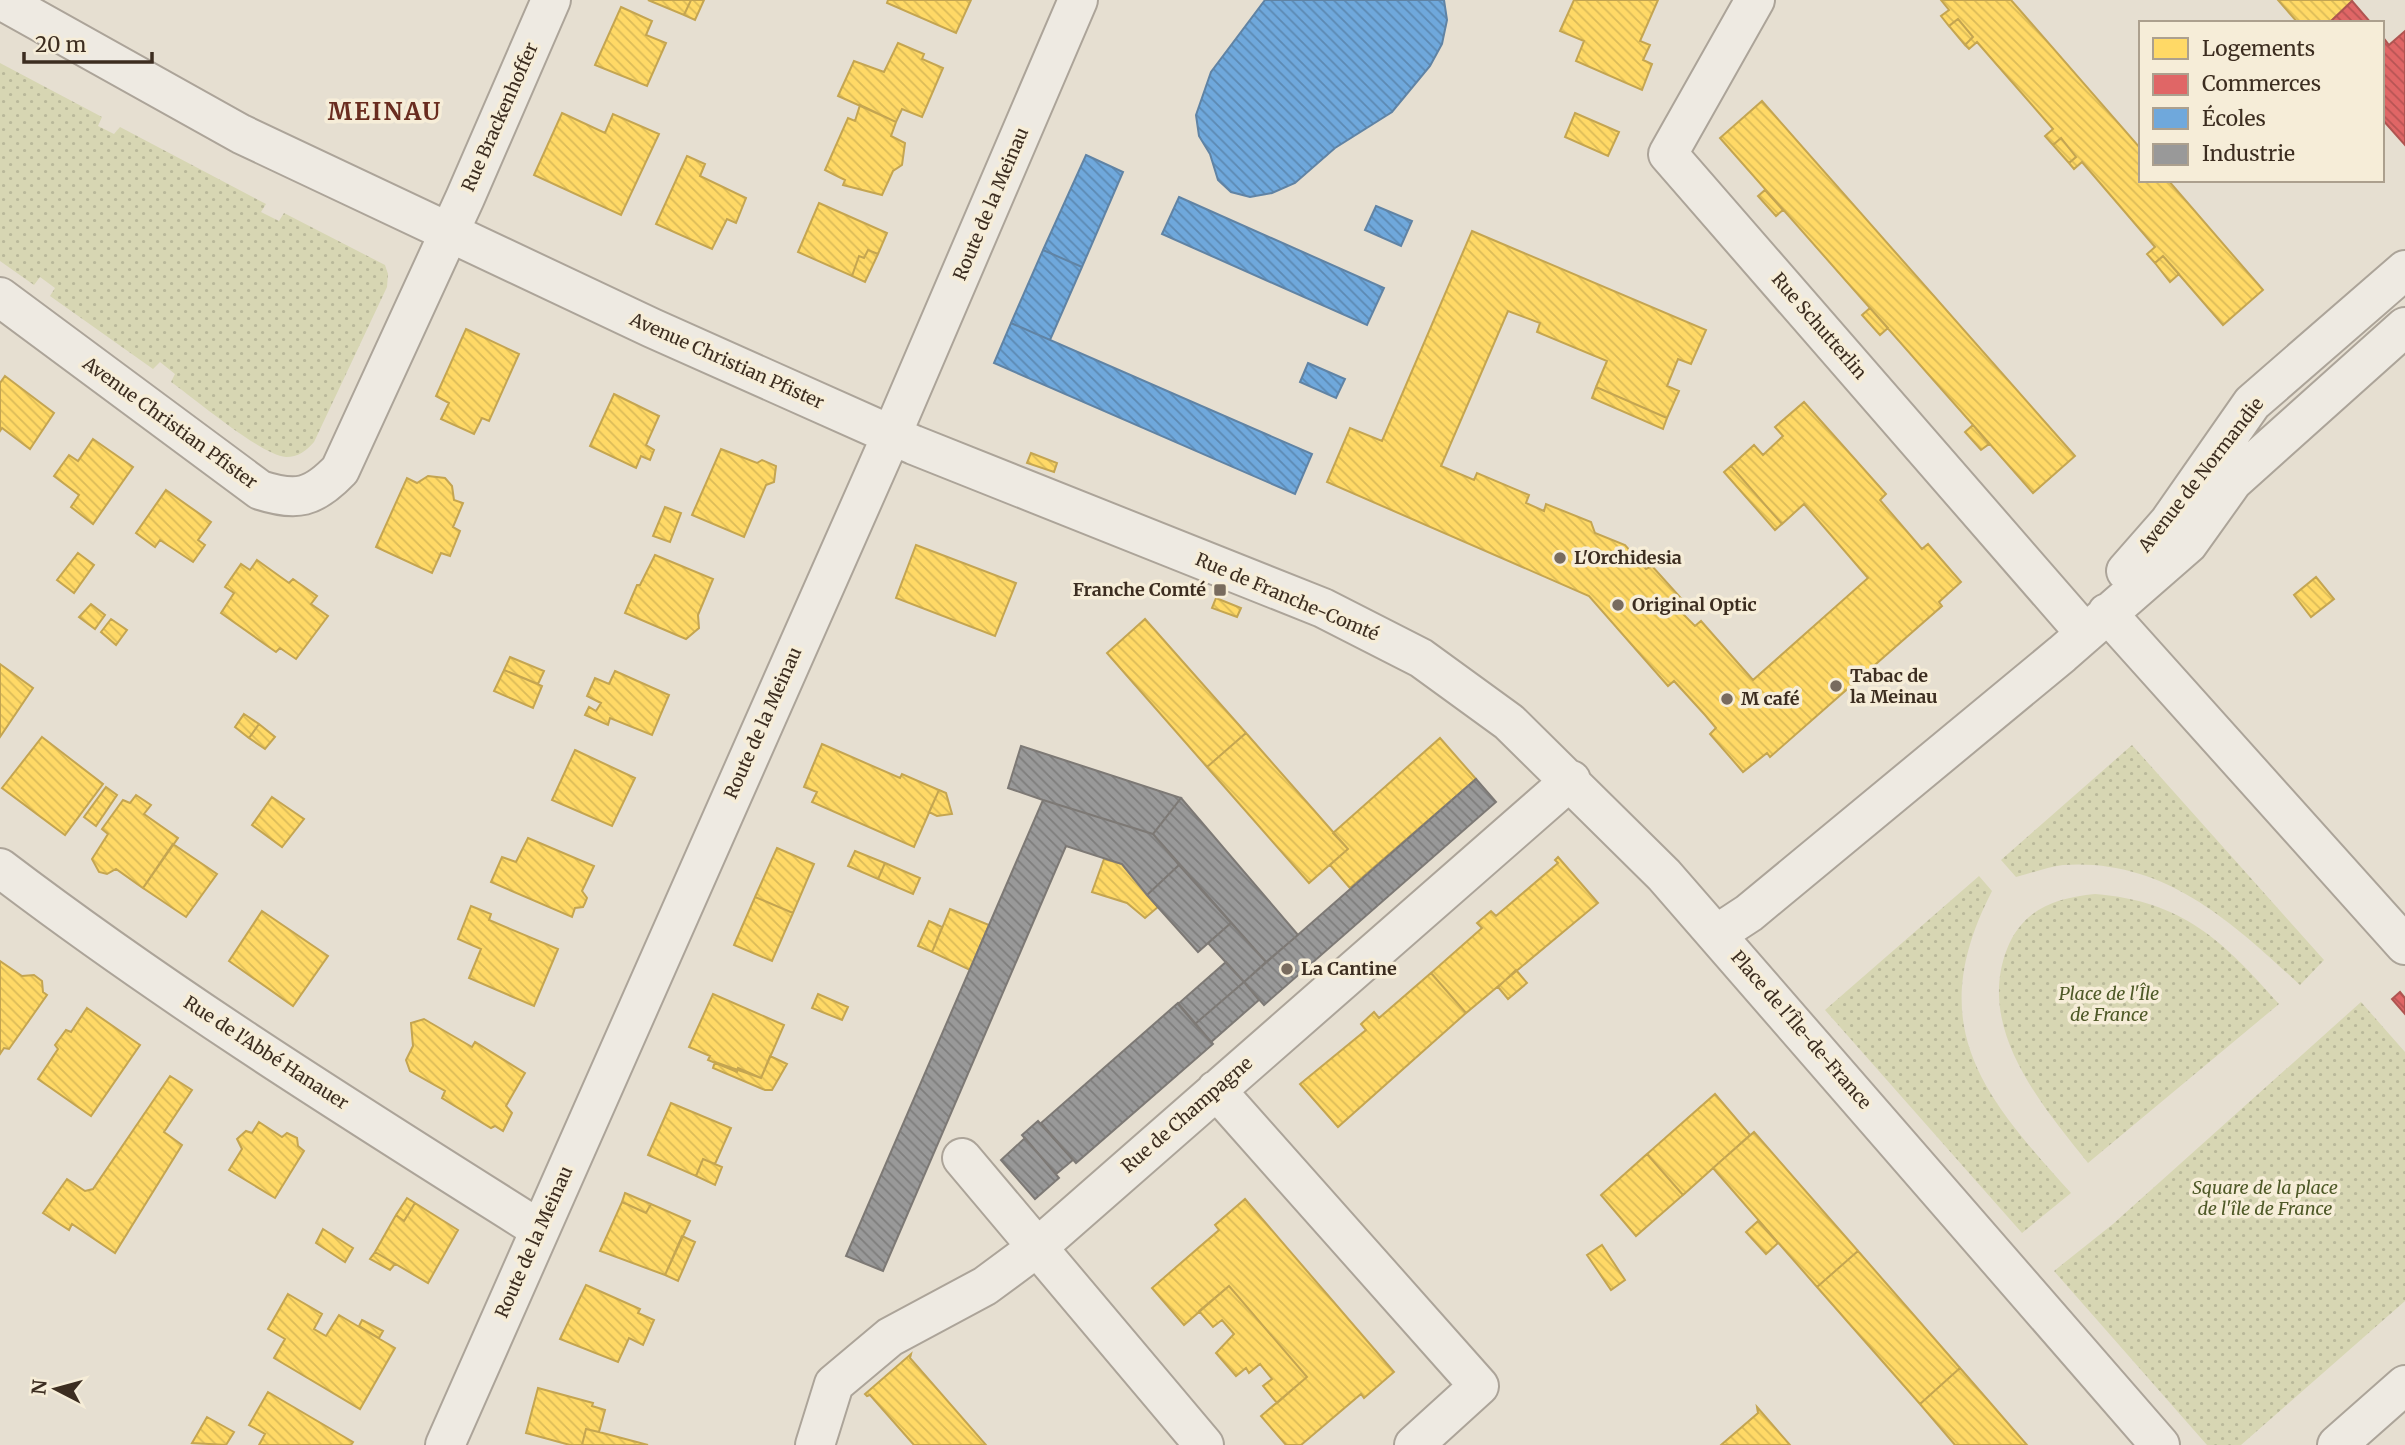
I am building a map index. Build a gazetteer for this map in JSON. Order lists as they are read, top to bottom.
{
  "streets": {
    "street": [
      "Rue Brackenhoffer",
      "Route de la Meinau",
      "Rue Schutterlin",
      "Avenue Christian Pfister",
      "Avenue de Normandie",
      "Rue de Franche-Comté",
      "Place de l'Île-de-France",
      "Rue de l'Abbé Hanauer",
      "Rue de Champagne"
    ]
  },
  "crossings": [
    ["Rue Brackenhoffer", "Avenue Christian Pfister"],
    ["Route de la Meinau", "Avenue Christian Pfister"],
    ["Route de la Meinau", "Rue de Franche-Comté"],
    ["Route de la Meinau", "Rue de l'Abbé Hanauer"],
    ["Rue Schutterlin", "Avenue de Normandie"],
    ["Rue Schutterlin", "Place de l'Île-de-France"],
    ["Avenue Christian Pfister", "Rue de Franche-Comté"],
    ["Avenue de Normandie", "Place de l'Île-de-France"],
    ["Rue de Franche-Comté", "Place de l'Île-de-France"],
    ["Rue de Franche-Comté", "Rue de Champagne"]
  ],
  "districts": ["MEINAU"],
  "parks": ["Place de l'Île de France", "Square de la place de l'île de France"],
  "places": {
    "other": [
      "L'Orchidesia",
      "Original Optic",
      "Tabac de la Meinau",
      "M café",
      "La Cantine"
    ],
    "transit": ["Franche Comté"]
  },
  "legend": [
    "Logements",
    "Commerces",
    "Écoles",
    "Industrie"
  ],
  "scale_bar": "20 m",
  "north": "left"
}
